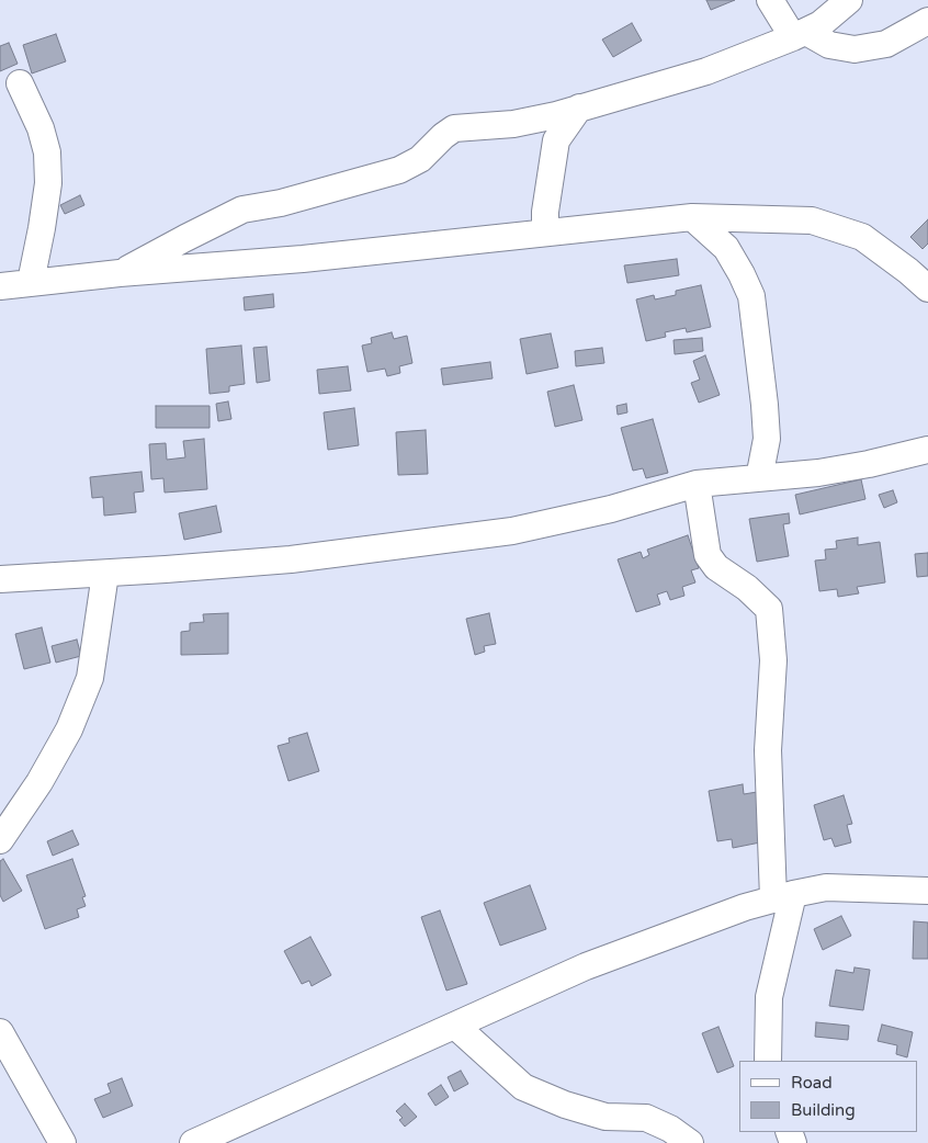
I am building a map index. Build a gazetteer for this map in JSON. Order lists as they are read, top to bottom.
{
  "legend": ["Road", "Building"]
}
